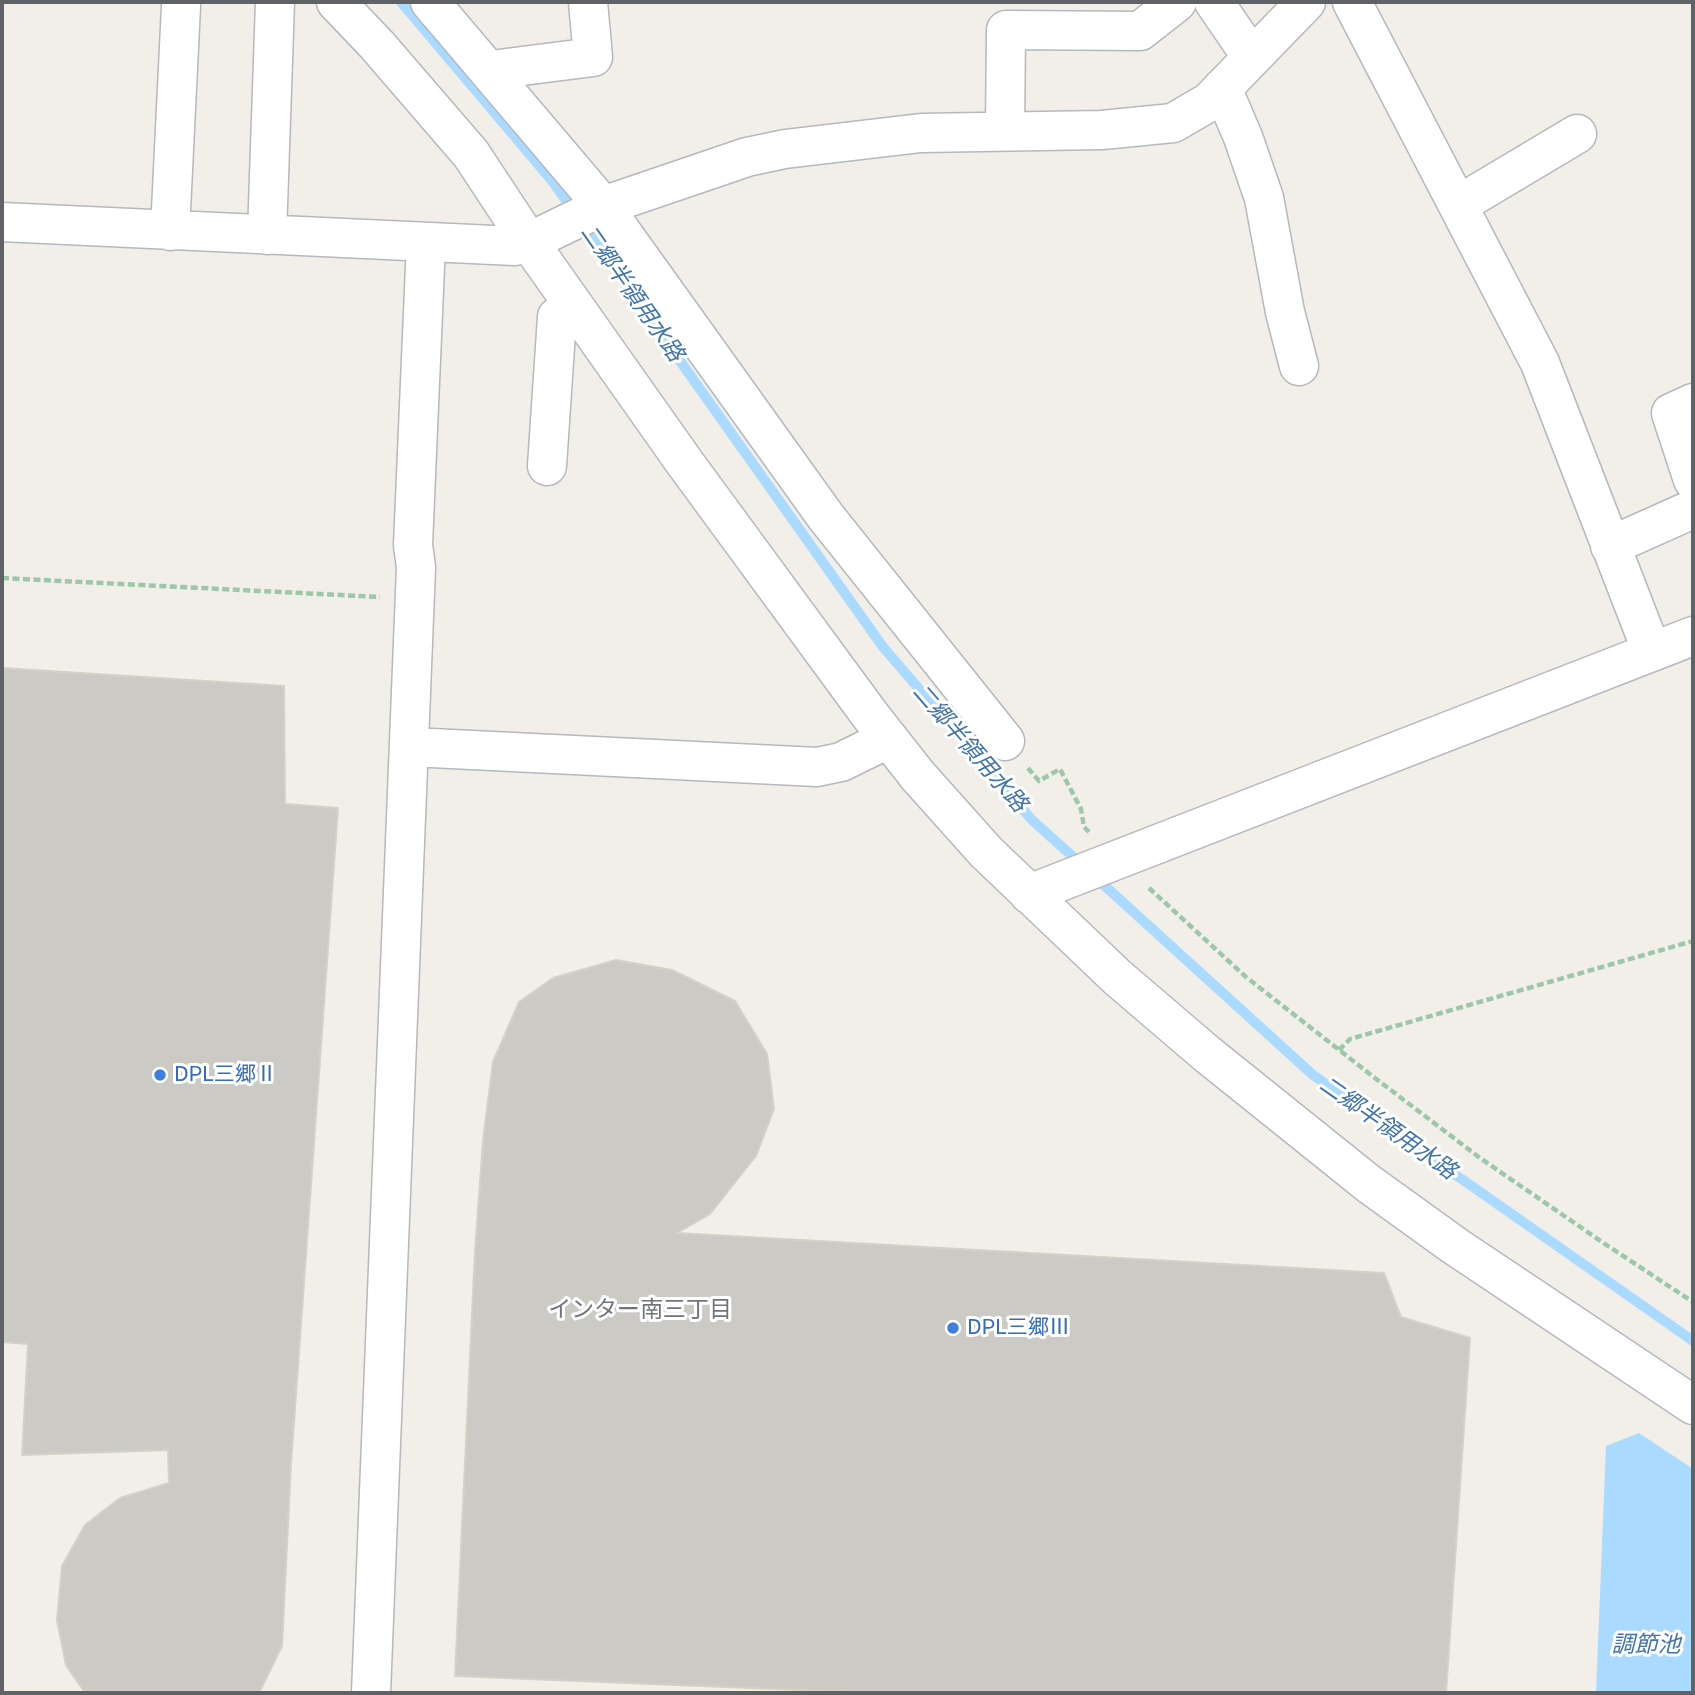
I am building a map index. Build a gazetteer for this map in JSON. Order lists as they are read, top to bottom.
{
  "districts": ["インター南三丁目"],
  "water": ["二郷半領用水路", "調節池"],
  "places": ["DPL三郷Ⅱ", "DPL三郷Ⅲ"]
}
